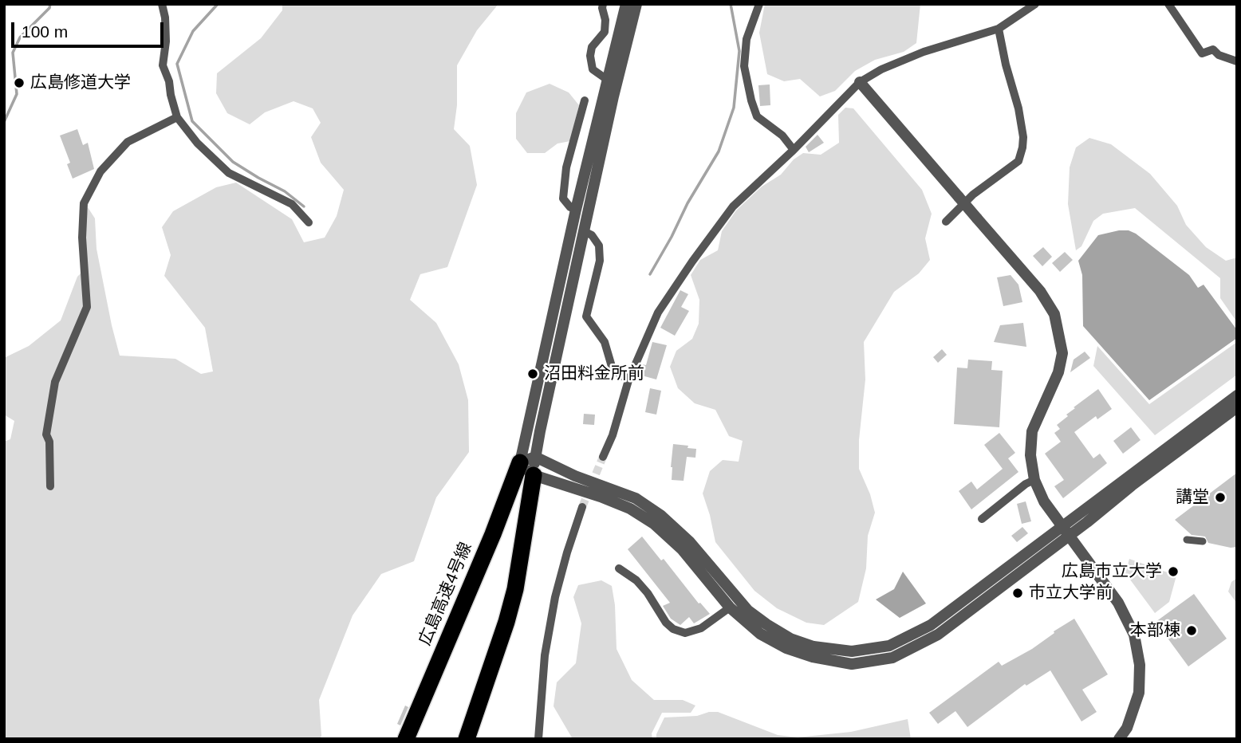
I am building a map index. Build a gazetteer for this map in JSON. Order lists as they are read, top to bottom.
{
  "streets": {
    "highway": ["広島高速4号線"]
  },
  "places": [
    "広島修道大学",
    "沼田料金所前",
    "講堂",
    "広島市立大学",
    "市立大学前",
    "本部棟"
  ],
  "scale_bar": "100 m"
}
